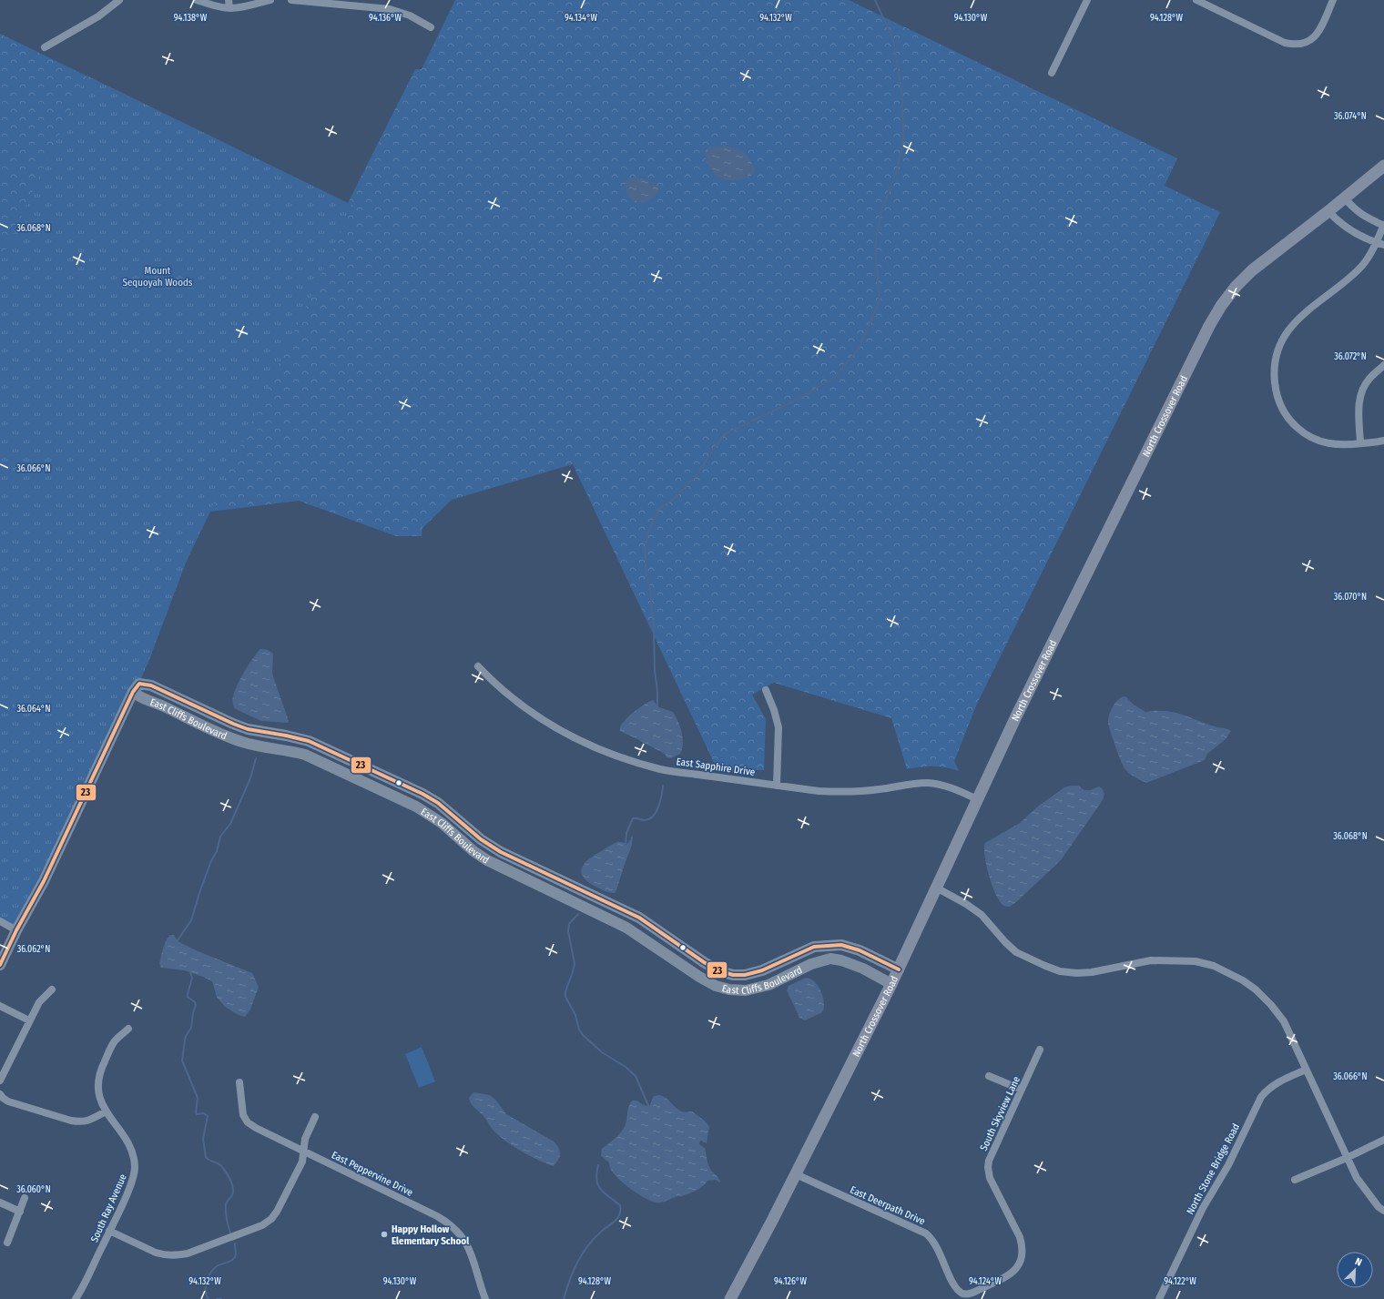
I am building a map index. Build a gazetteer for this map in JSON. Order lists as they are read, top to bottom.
{
  "streets": {
    "main road": ["North Crossover Road"],
    "street": [
      "East Cliffs Boulevard",
      "East Sapphire Drive",
      "South Skyview Lane",
      "North Stone Bridge Road",
      "East Peppervine Drive",
      "East Deerpath Drive",
      "South Ray Avenue"
    ]
  },
  "crossings": [
    ["North Crossover Road", "East Cliffs Boulevard"],
    ["North Crossover Road", "East Sapphire Drive"],
    ["North Crossover Road", "East Deerpath Drive"],
    ["South Skyview Lane", "East Deerpath Drive"]
  ],
  "parks": ["Mount Sequoyah Woods"],
  "places": ["Happy Hollow Elementary School"],
  "lines": ["transit line 23"],
  "north": "top right",
  "coordinates": [
    "94.136°W",
    "94.132°W",
    "94.130°W",
    "94.128°W",
    "94.138°W",
    "94.134°W",
    "36.074°N",
    "36.068°N",
    "36.072°N",
    "36.066°N",
    "36.070°N",
    "36.064°N",
    "36.062°N",
    "36.060°N",
    "94.126°W",
    "94.124°W",
    "94.122°W"
  ]
}
